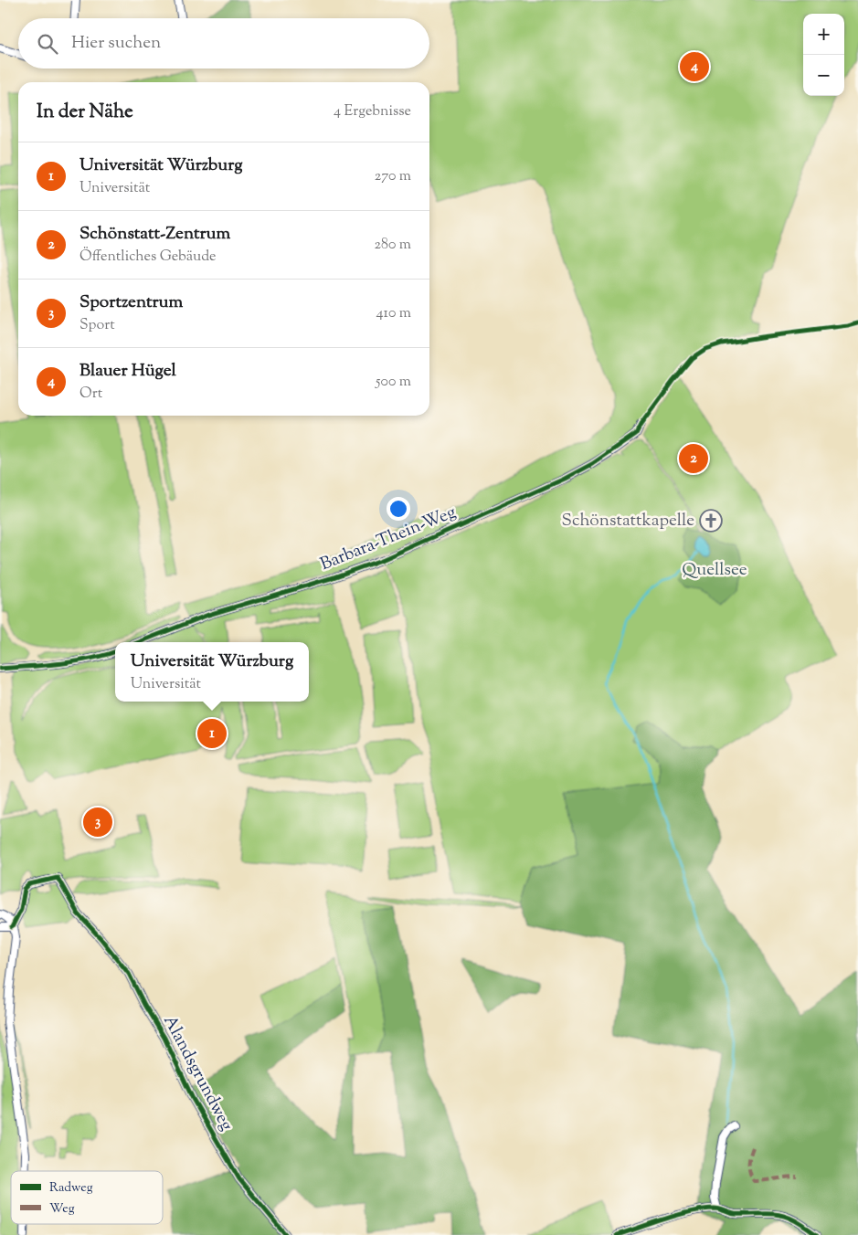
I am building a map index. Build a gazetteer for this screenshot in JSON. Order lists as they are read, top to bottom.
{
  "streets": {
    "street": ["Barbara-Thein-Weg", "Alandsgrundweg"]
  },
  "parks": ["Quellsee"],
  "places": {
    "church": ["Schönstattkapelle"]
  },
  "legend": ["Radweg", "Weg"],
  "page": {
    "map_buttons": ["+", "−"],
    "search": "Hier suchen",
    "pins": [
      "4",
      "2",
      "1",
      "3"
    ],
    "heading": ["In der Nähe", "4 Ergebnisse"],
    "list": [
      {
        "mark": "1",
        "name": "Universität Würzburg",
        "note": "Universität",
        "value": "270 m"
      },
      {
        "mark": "2",
        "name": "Schönstatt-Zentrum",
        "note": "Öffentliches Gebäude",
        "value": "280 m"
      },
      {
        "mark": "3",
        "name": "Sportzentrum",
        "note": "Sport",
        "value": "410 m"
      },
      {
        "mark": "4",
        "name": "Blauer Hügel",
        "note": "Ort",
        "value": "500 m"
      }
    ],
    "popup": ["Universität Würzburg", "Universität"]
  }
}
